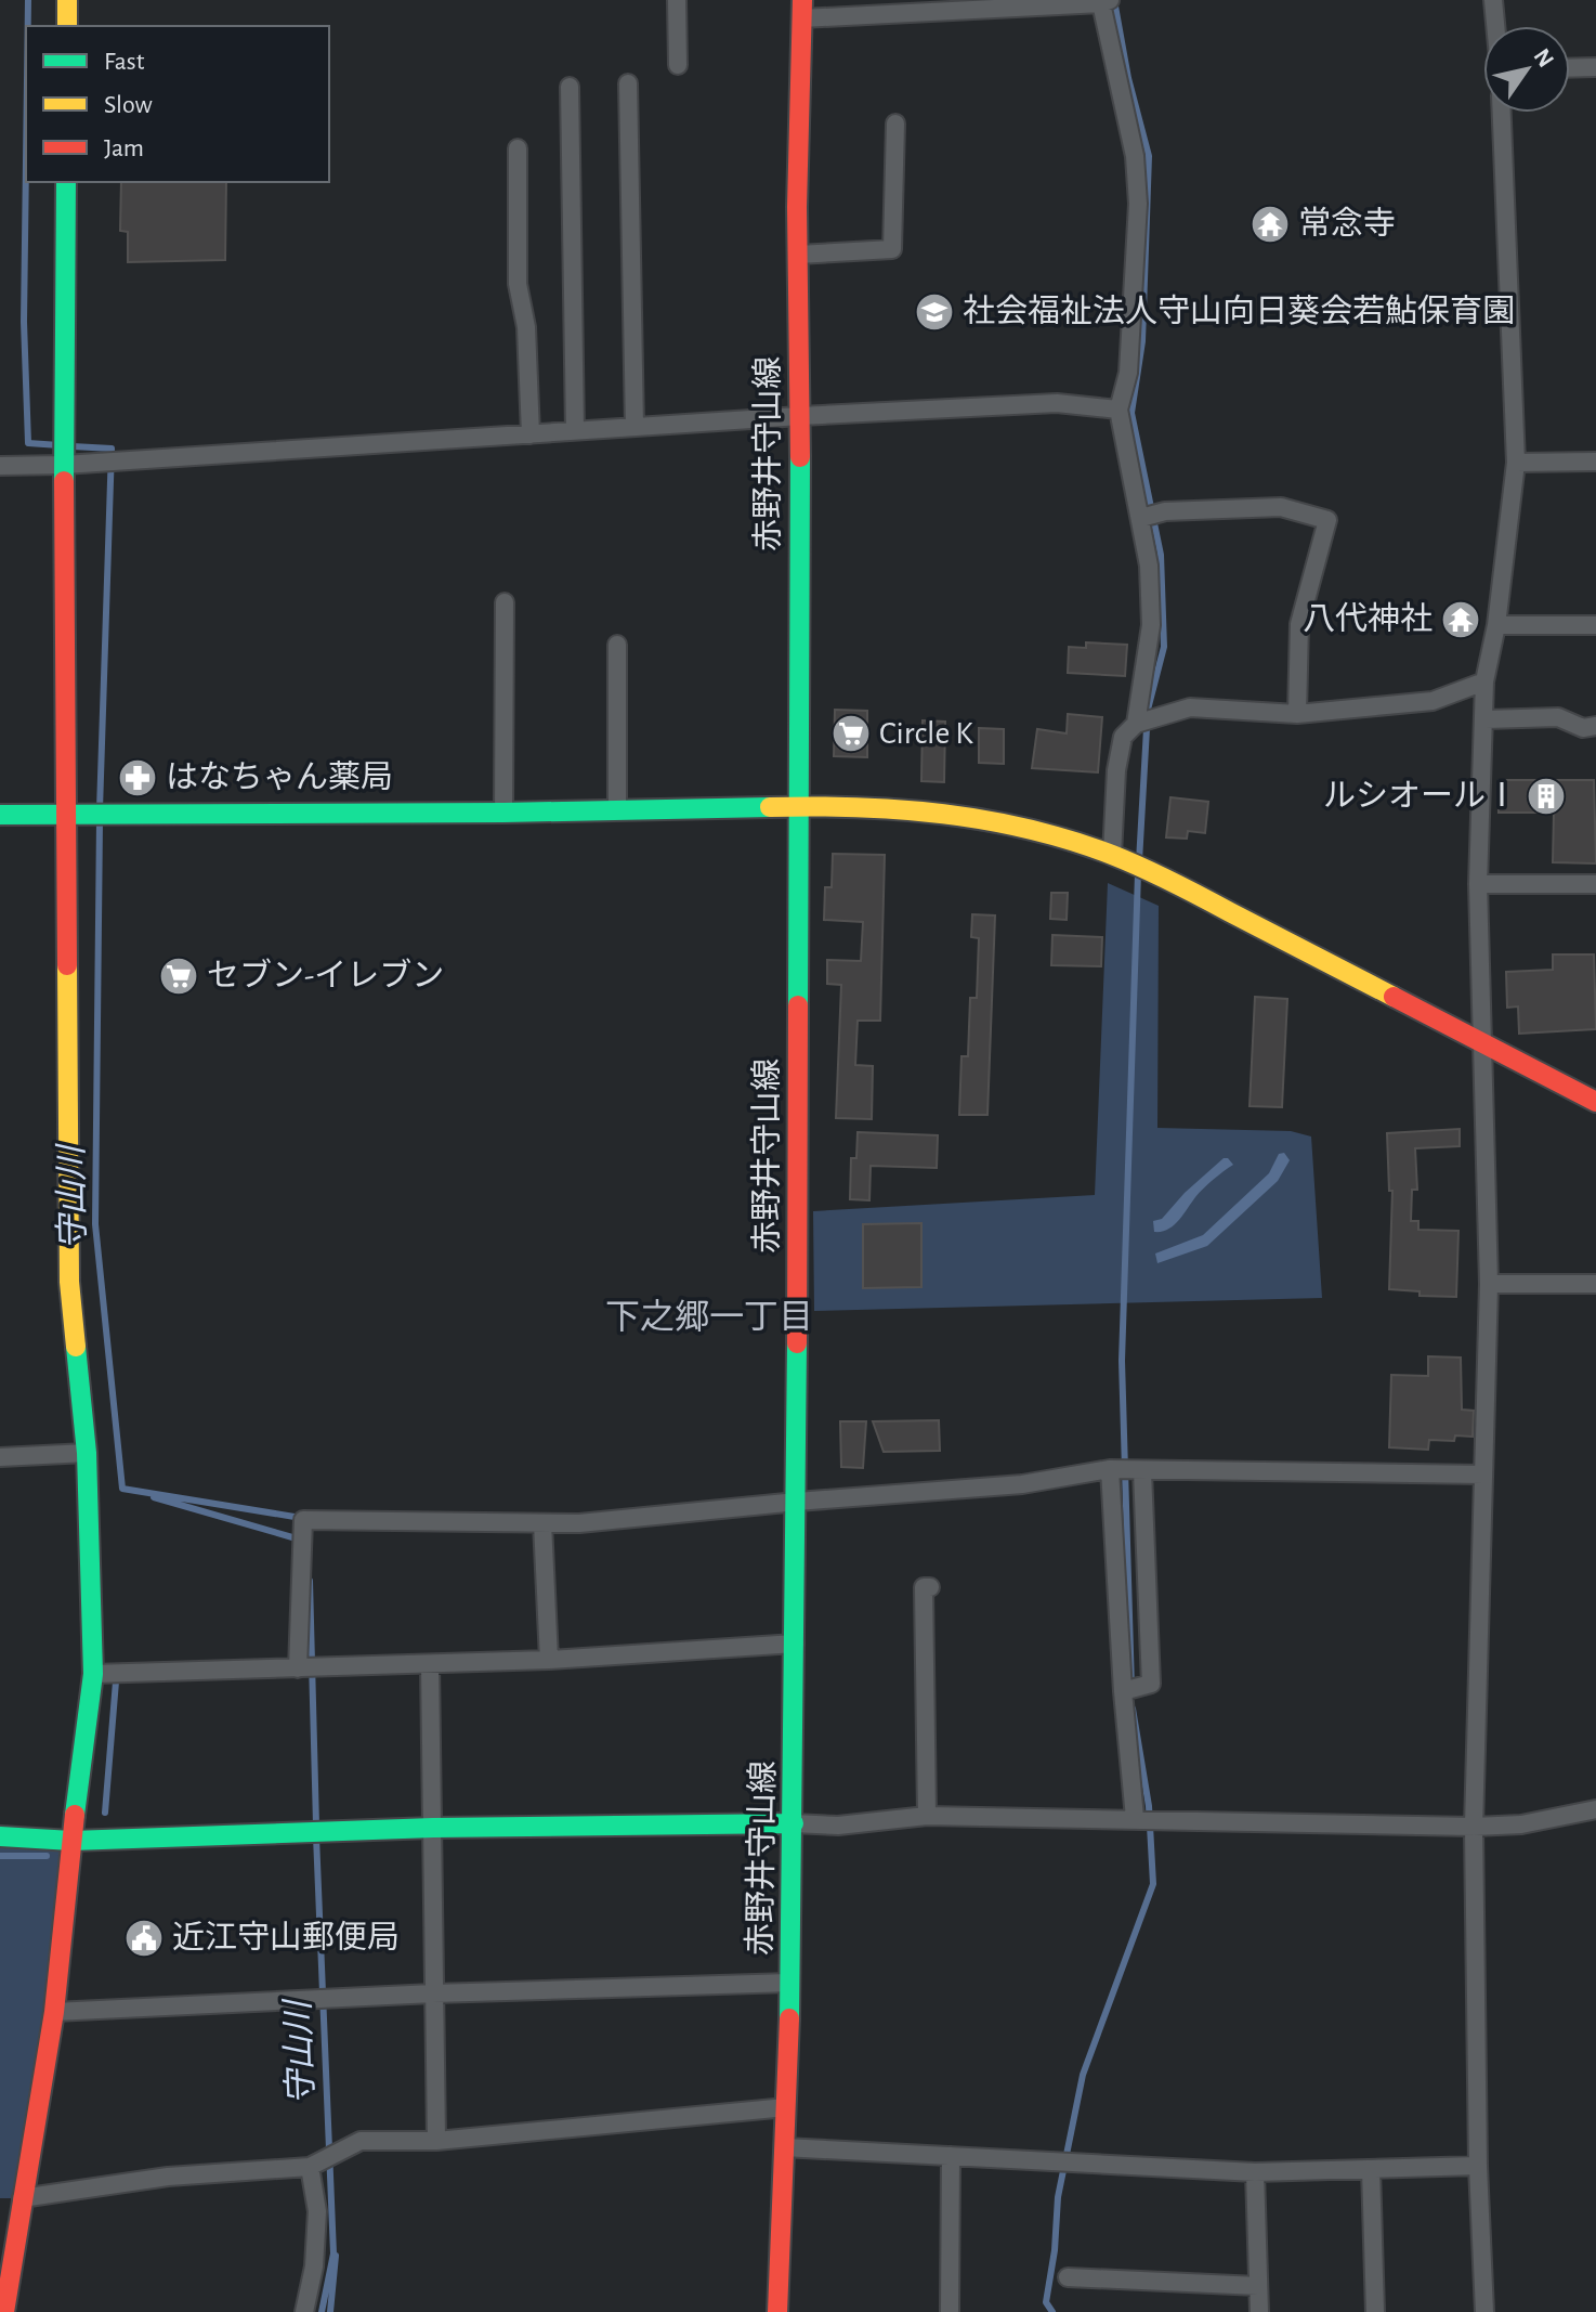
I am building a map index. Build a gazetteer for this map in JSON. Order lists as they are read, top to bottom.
{
  "streets": {
    "street": ["赤野井守山線"]
  },
  "districts": ["下之郷一丁目"],
  "water": ["守山川"],
  "places": {
    "temple": ["常念寺", "八代神社"],
    "school or university": ["社会福祉法人守山向日葵会若鮎保育園"],
    "supermarket": ["Circle K", "セブン-イレブン"],
    "pharmacy": ["はなちゃん薬局"],
    "building": ["ルシオールⅠ"],
    "public building": ["近江守山郵便局"]
  },
  "legend": ["Fast", "Slow", "Jam"],
  "north": "top right"
}
